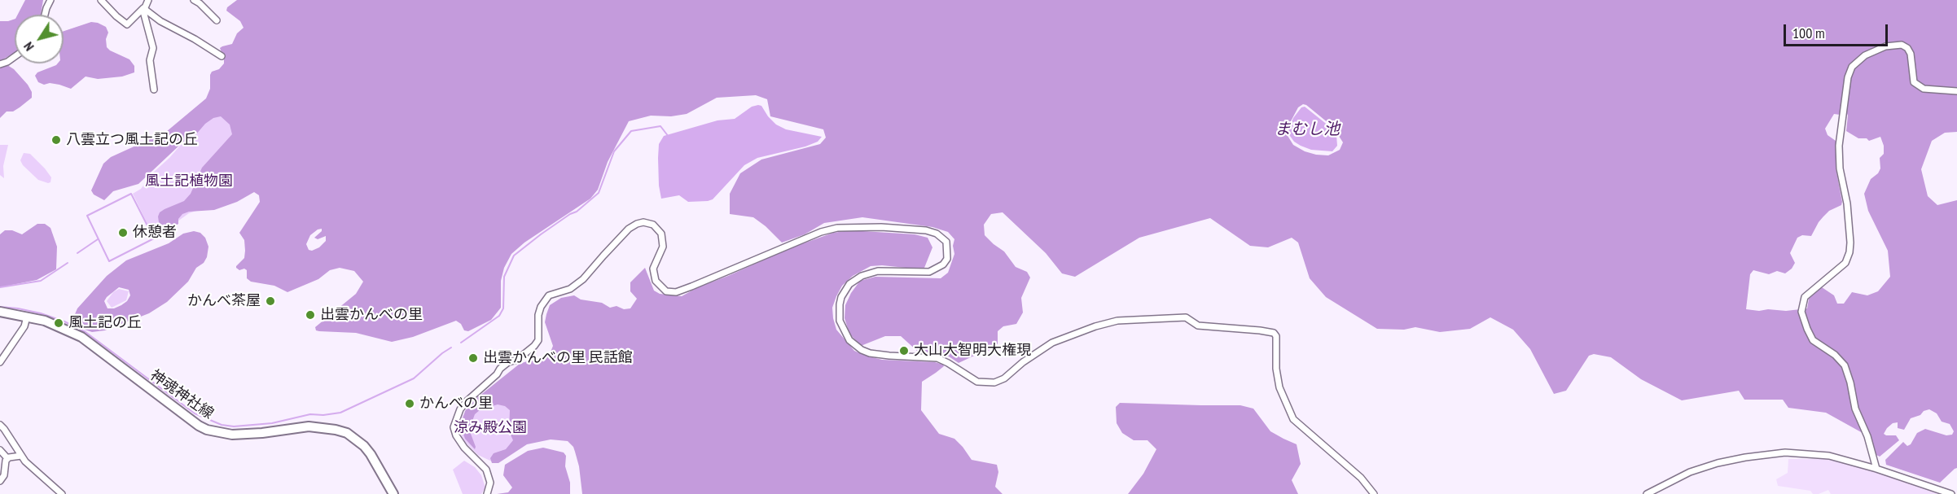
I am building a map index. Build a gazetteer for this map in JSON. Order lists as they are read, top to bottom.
{
  "streets": {
    "main road": ["神魂神社線"]
  },
  "water": ["まむし池"],
  "parks": ["風土記植物園", "涼み殿公園"],
  "places": [
    "八雲立つ風土記の丘",
    "休憩者",
    "かんべ茶屋",
    "出雲かんべの里",
    "風土記の丘",
    "大山大智明大権現",
    "出雲かんべの里 民話館",
    "かんべの里"
  ],
  "scale_bar": "100 m",
  "north": "bottom left"
}
